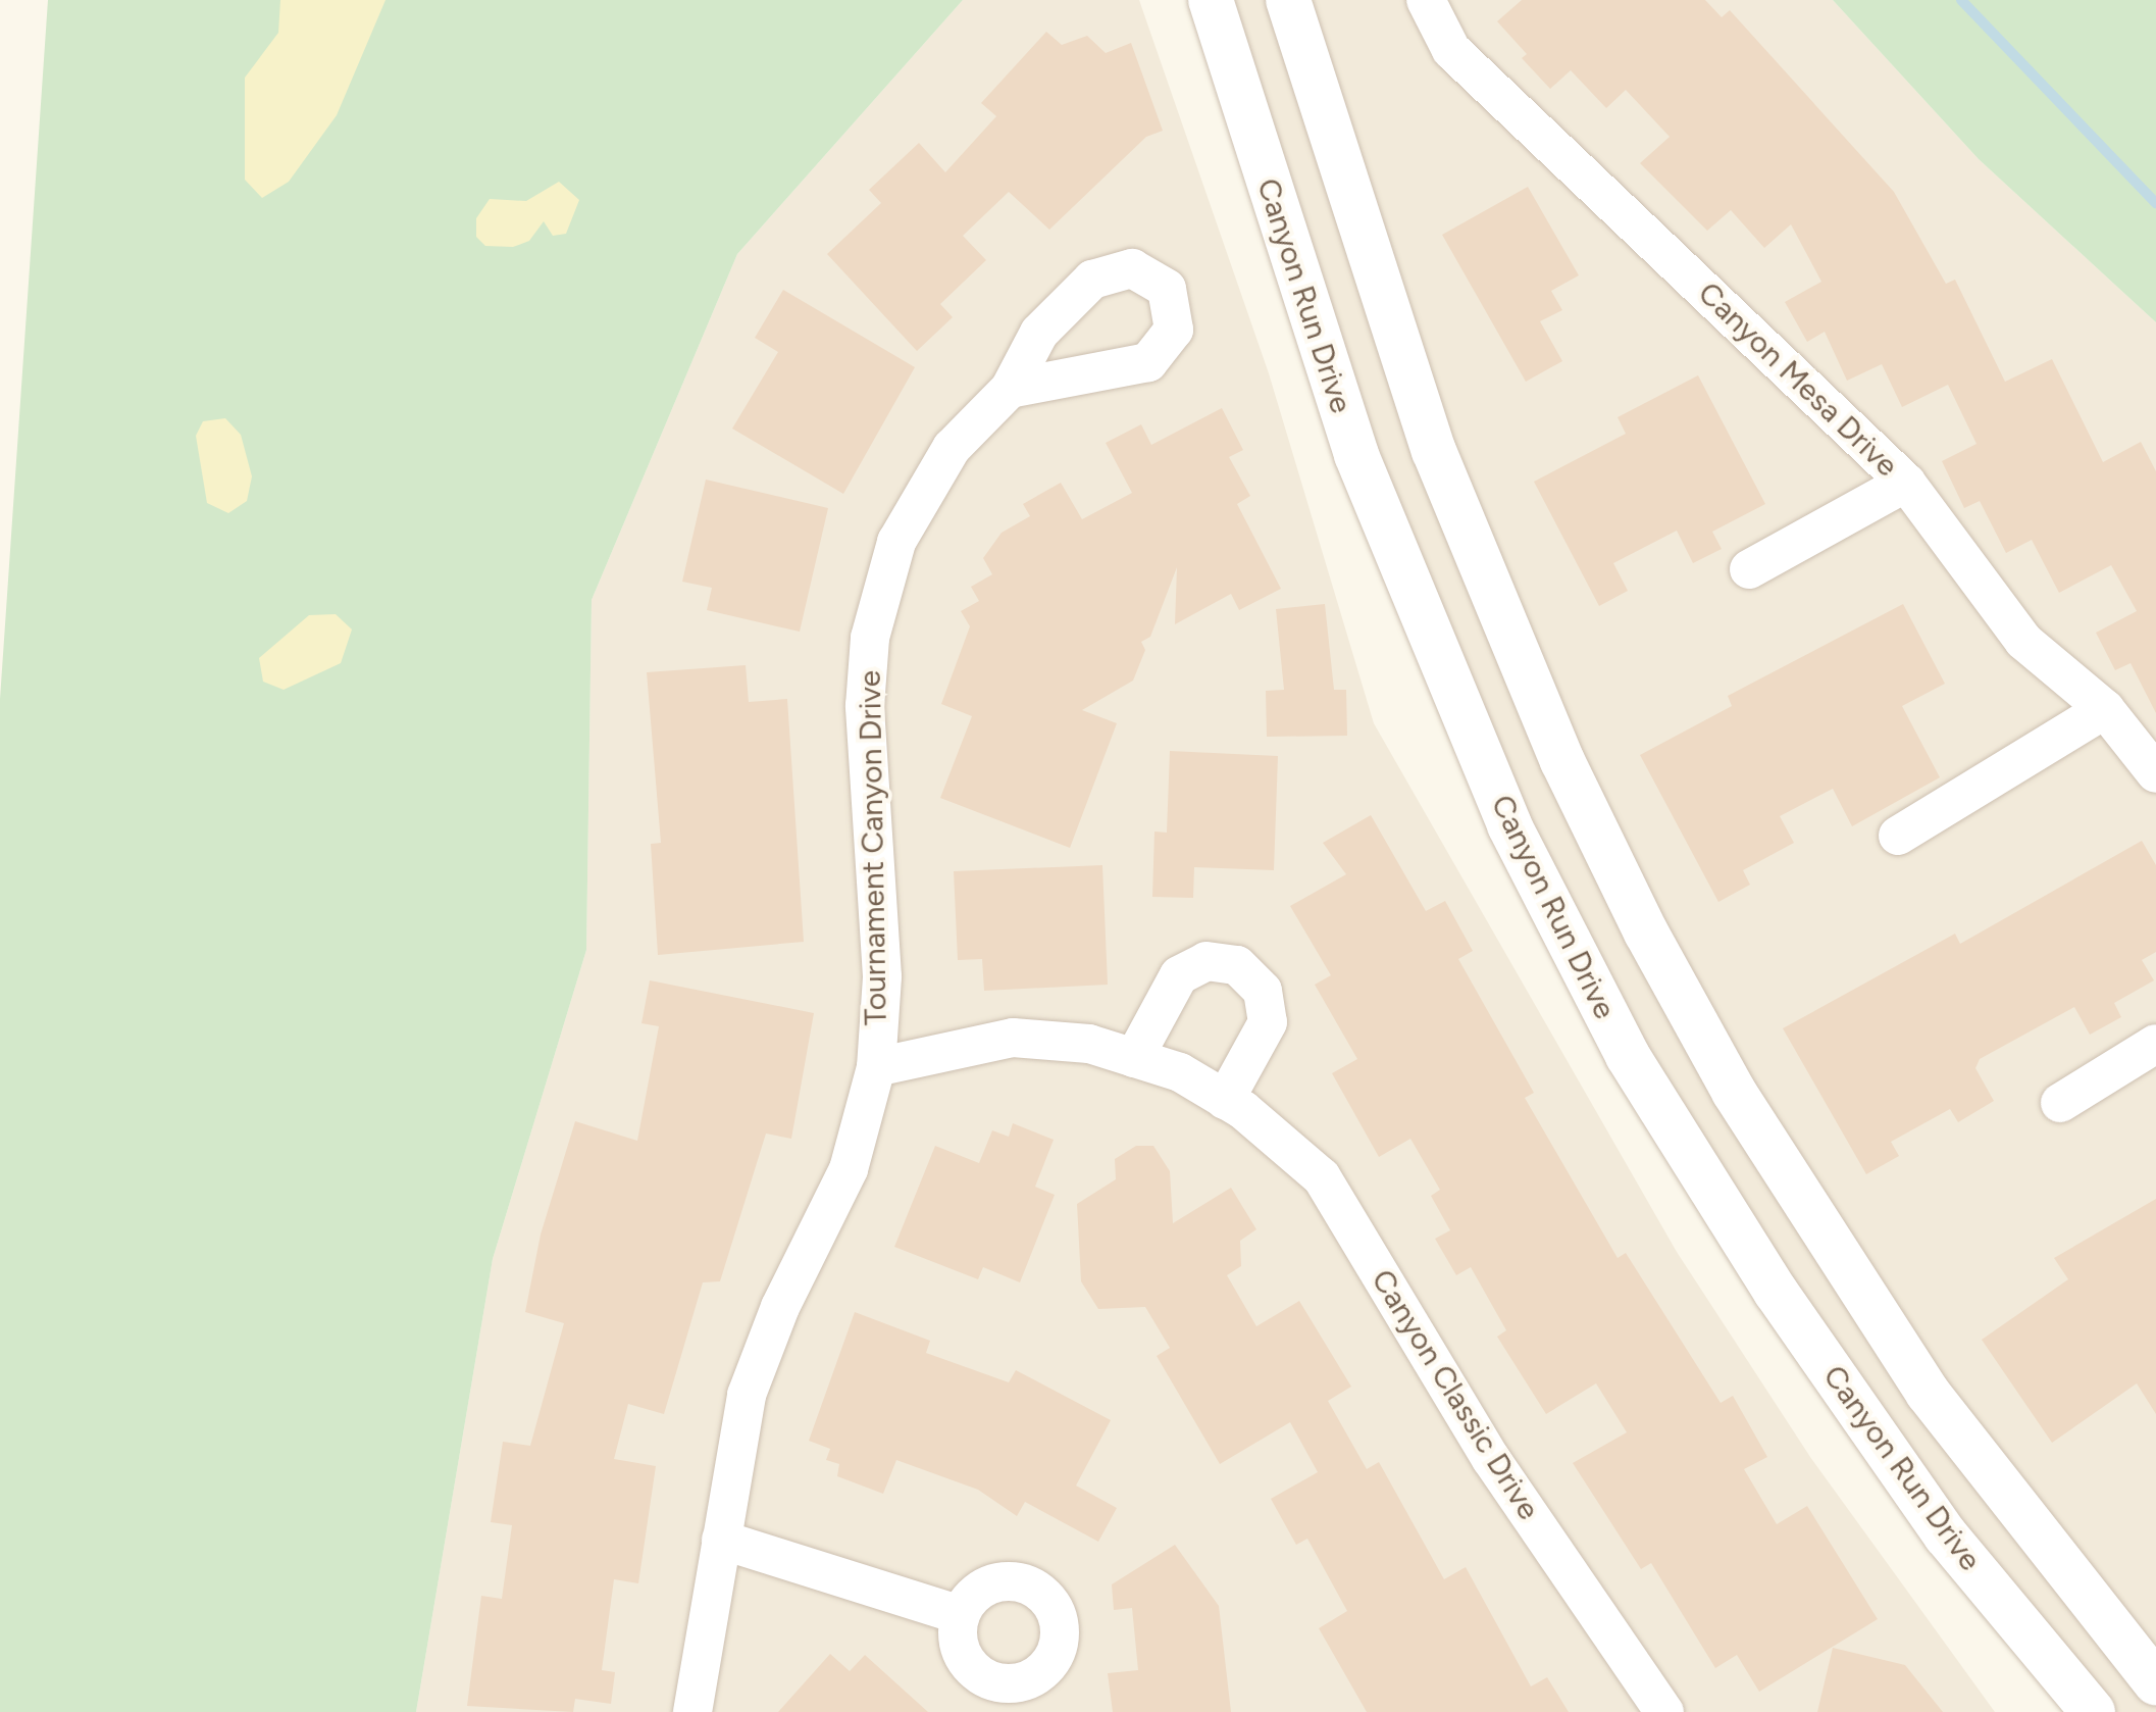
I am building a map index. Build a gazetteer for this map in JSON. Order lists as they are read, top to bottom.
{
  "streets": {
    "street": [
      "Canyon Run Drive",
      "Canyon Mesa Drive",
      "Tournament Canyon Drive",
      "Canyon Classic Drive"
    ]
  },
  "crossings": [
    ["Tournament Canyon Drive", "Canyon Classic Drive"]
  ]
}
